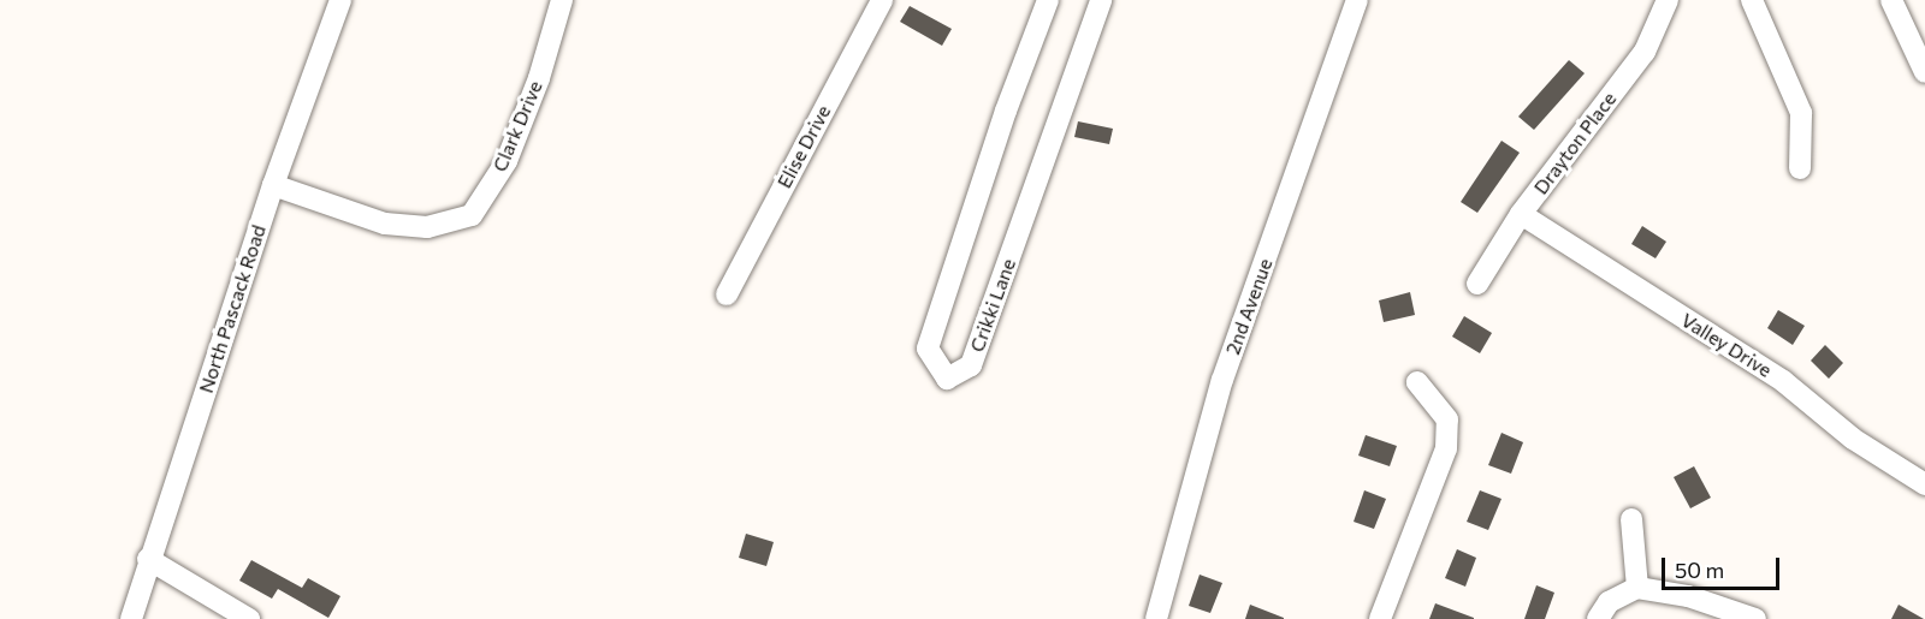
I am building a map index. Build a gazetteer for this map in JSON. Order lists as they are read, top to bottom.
{
  "streets": {
    "street": [
      "Clark Drive",
      "Drayton Place",
      "Elise Drive",
      "Crikki Lane",
      "2nd Avenue",
      "North Pascack Road",
      "Valley Drive"
    ]
  },
  "crossings": [
    ["Clark Drive", "North Pascack Road"],
    ["Drayton Place", "Valley Drive"]
  ],
  "scale_bar": "50 m"
}
